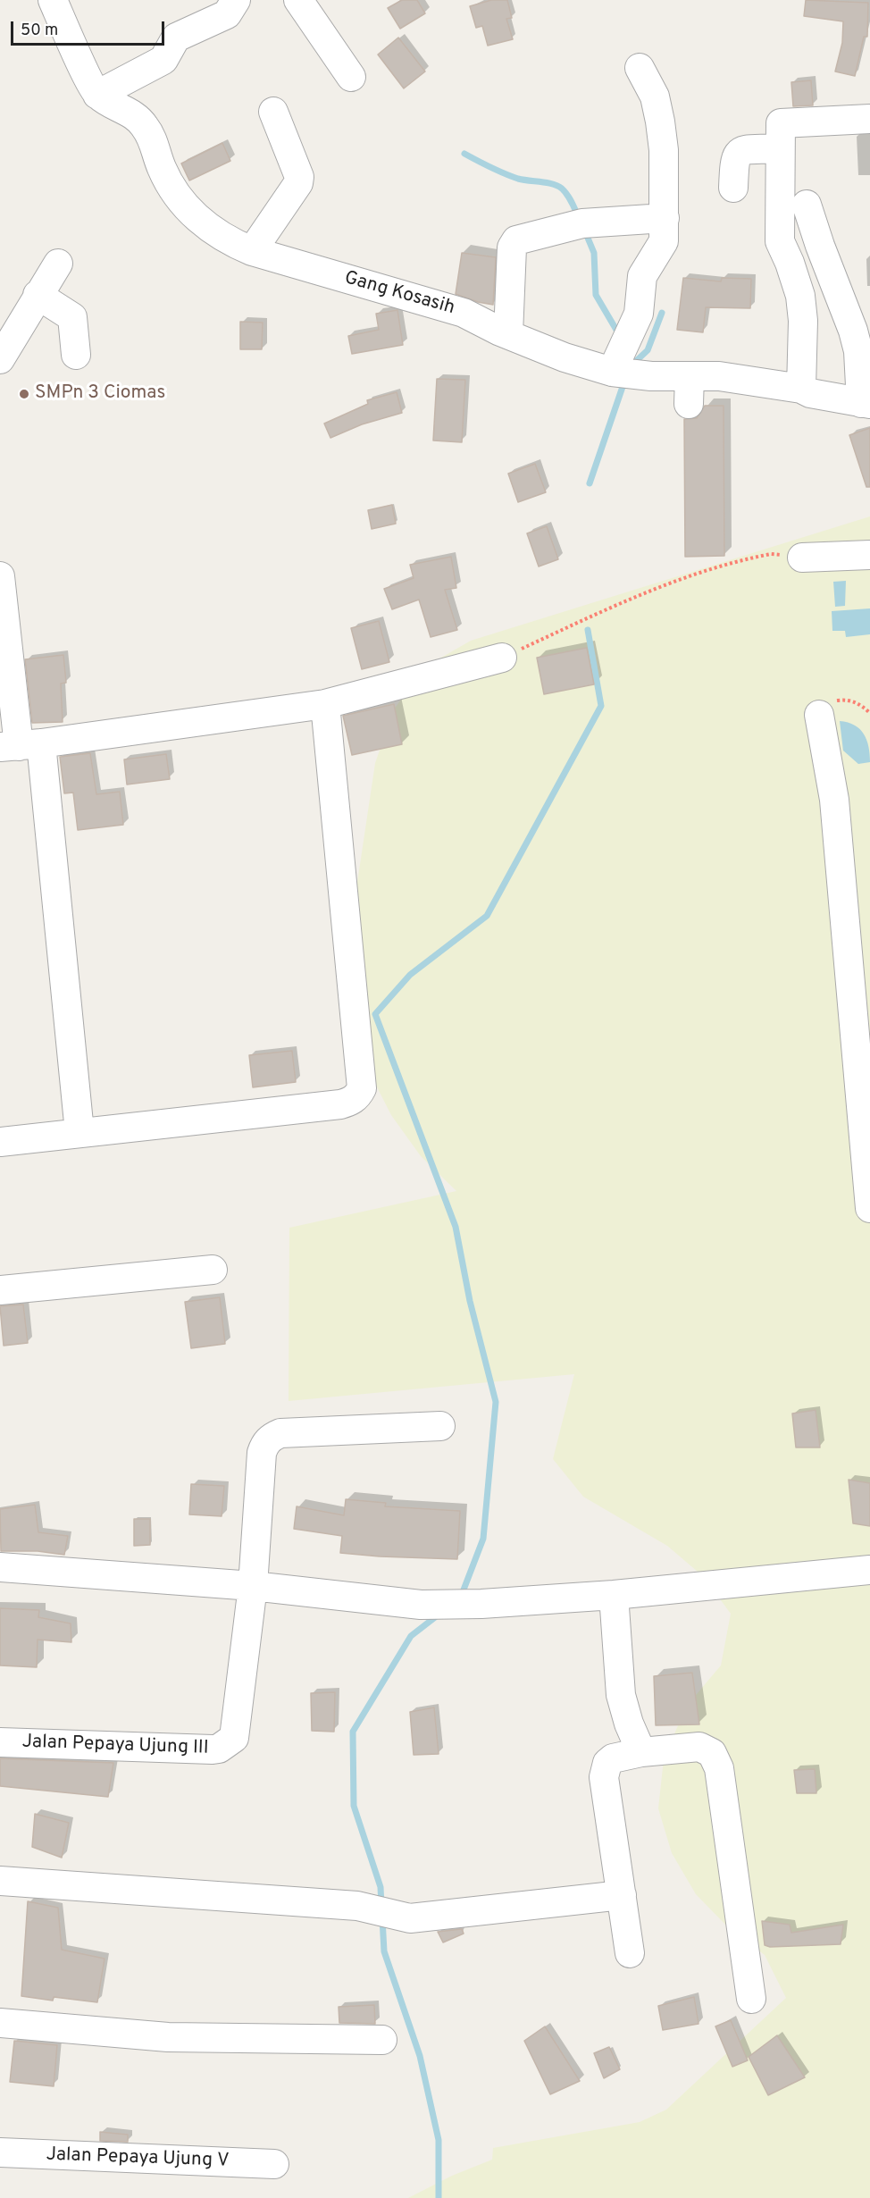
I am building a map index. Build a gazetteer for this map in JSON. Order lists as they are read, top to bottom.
{
  "streets": {
    "street": ["Gang Kosasih", "Jalan Pepaya Ujung III", "Jalan Pepaya Ujung V"]
  },
  "places": ["SMPn 3 Ciomas"],
  "scale_bar": "50 m"
}
